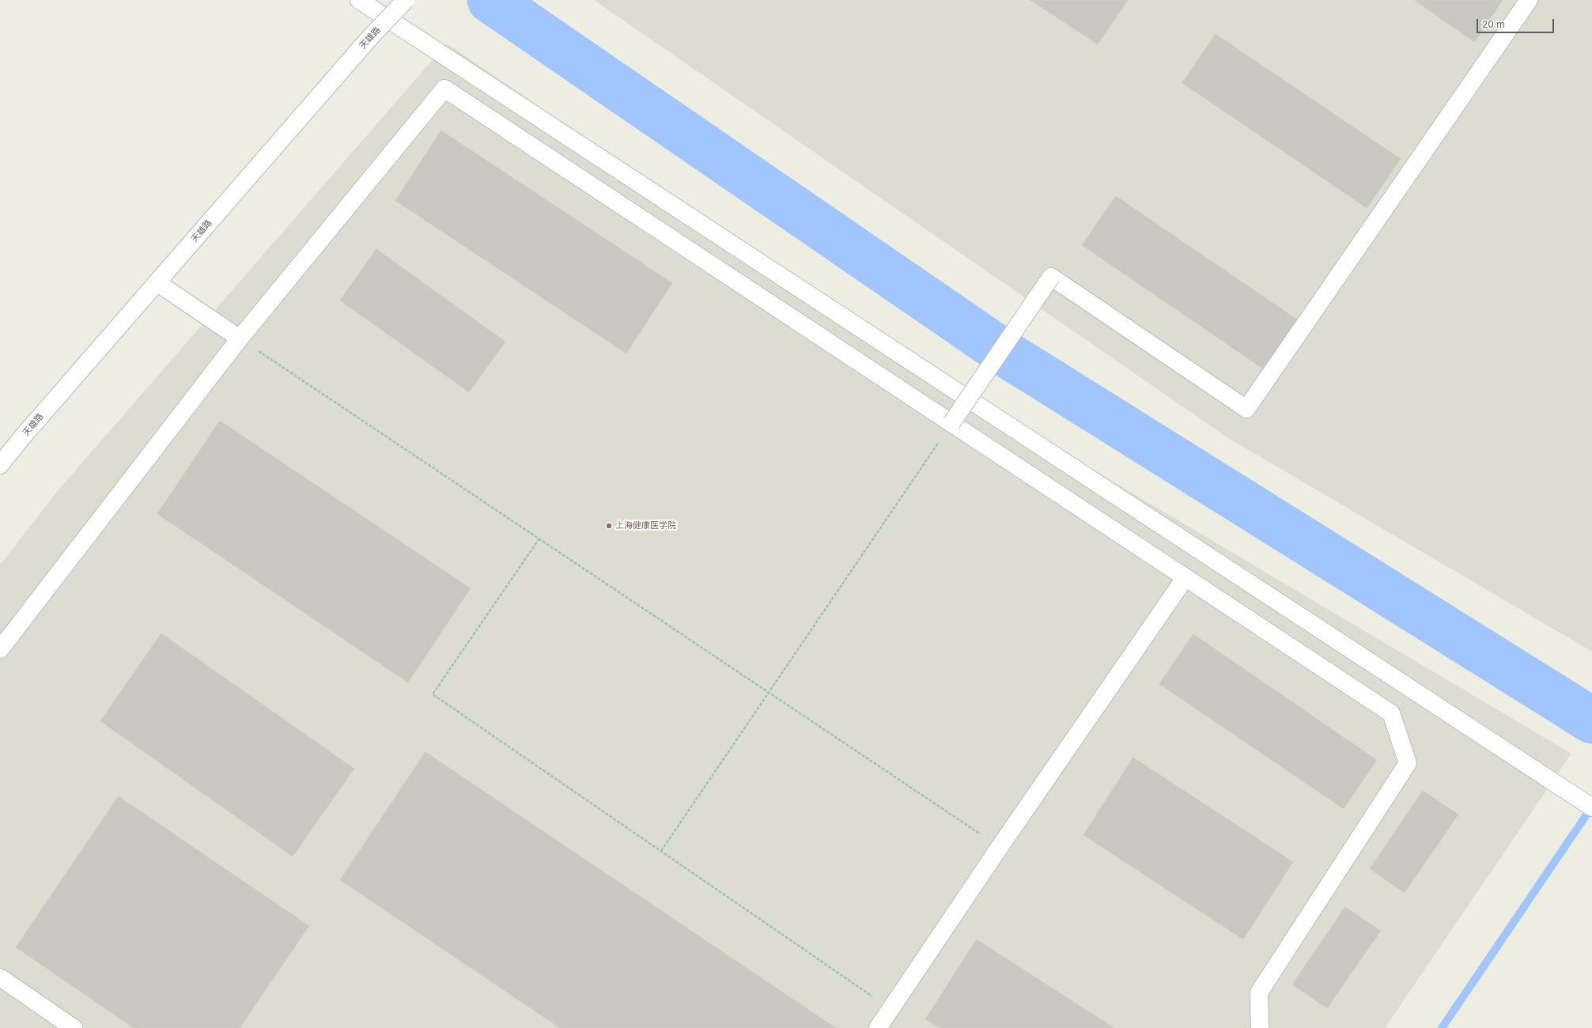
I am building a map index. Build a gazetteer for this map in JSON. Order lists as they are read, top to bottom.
{
  "streets": {
    "street": ["天雄路"]
  },
  "places": ["上海健康医学院"],
  "scale_bar": "20 m"
}
